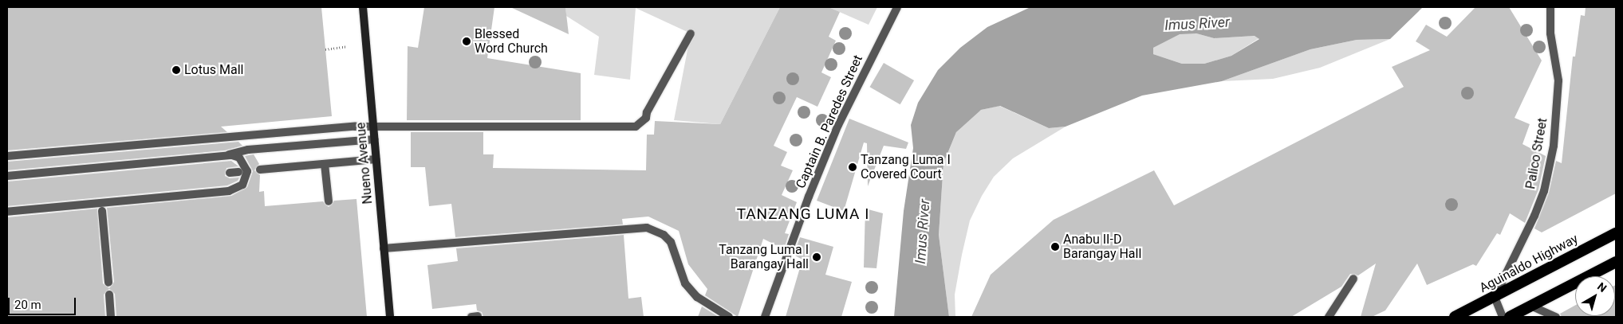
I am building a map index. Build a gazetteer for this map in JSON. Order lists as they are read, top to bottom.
{
  "streets": {
    "highway": ["Aguinaldo Highway"],
    "main road": ["Nueno Avenue"],
    "street": ["Captain B. Paredes Street", "Palico Street"]
  },
  "crossings": [
    ["Palico Street", "Aguinaldo Highway"]
  ],
  "districts": ["TANZANG LUMA I"],
  "water": ["Imus River"],
  "places": [
    "Blessed Word Church",
    "Lotus Mall",
    "Tanzang Luma I Covered Court",
    "Anabu II-D Barangay Hall",
    "Tanzang Luma I Barangay Hall"
  ],
  "scale_bar": "20 m",
  "north": "top right"
}
